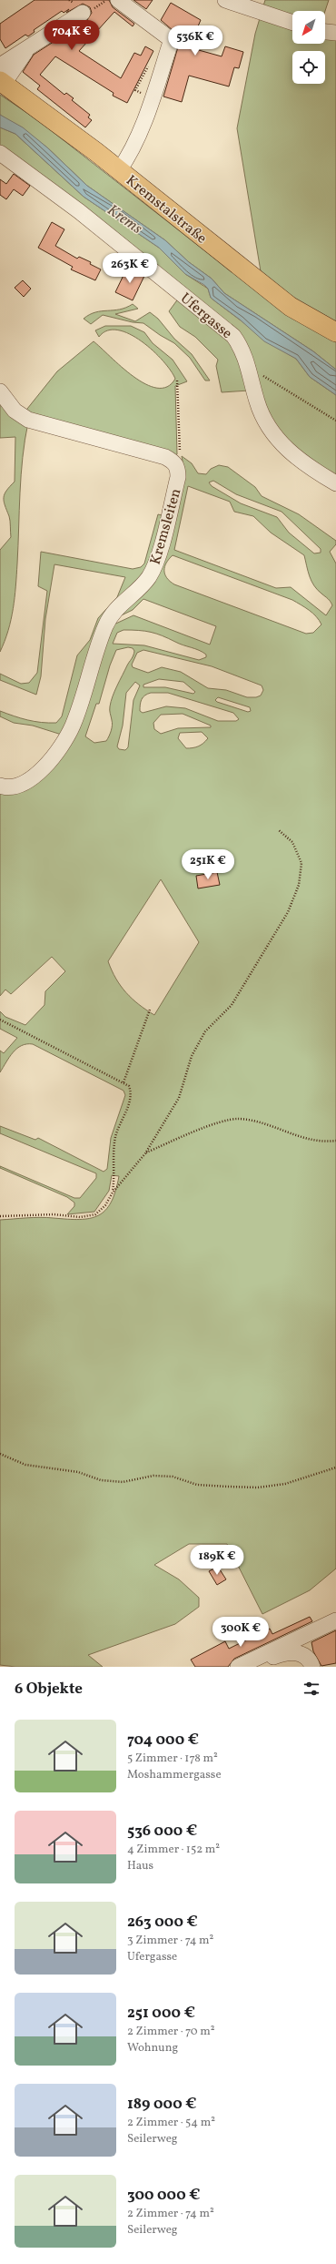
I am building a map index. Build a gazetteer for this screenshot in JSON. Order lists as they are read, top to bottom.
{
  "streets": {
    "main road": ["Kremstalstraße"],
    "street": ["Ufergasse", "Kremsleiten"]
  },
  "water": ["Krems"],
  "north": "bottom left",
  "page": {
    "price": [
      "704K €",
      "536K €",
      "263K €",
      "251K €",
      "189K €",
      "300K €"
    ],
    "heading": "6 Objekte",
    "list": [
      {
        "name": "704 000 €",
        "note": "5 Zimmer · 178 m² · Moshammergasse"
      },
      {
        "name": "536 000 €",
        "note": "4 Zimmer · 152 m² · Haus"
      },
      {
        "name": "263 000 €",
        "note": "3 Zimmer · 74 m² · Ufergasse"
      },
      {
        "name": "251 000 €",
        "note": "2 Zimmer · 70 m² · Wohnung"
      },
      {
        "name": "189 000 €",
        "note": "2 Zimmer · 54 m² · Seilerweg"
      },
      {
        "name": "300 000 €",
        "note": "2 Zimmer · 74 m² · Seilerweg"
      }
    ]
  }
}
